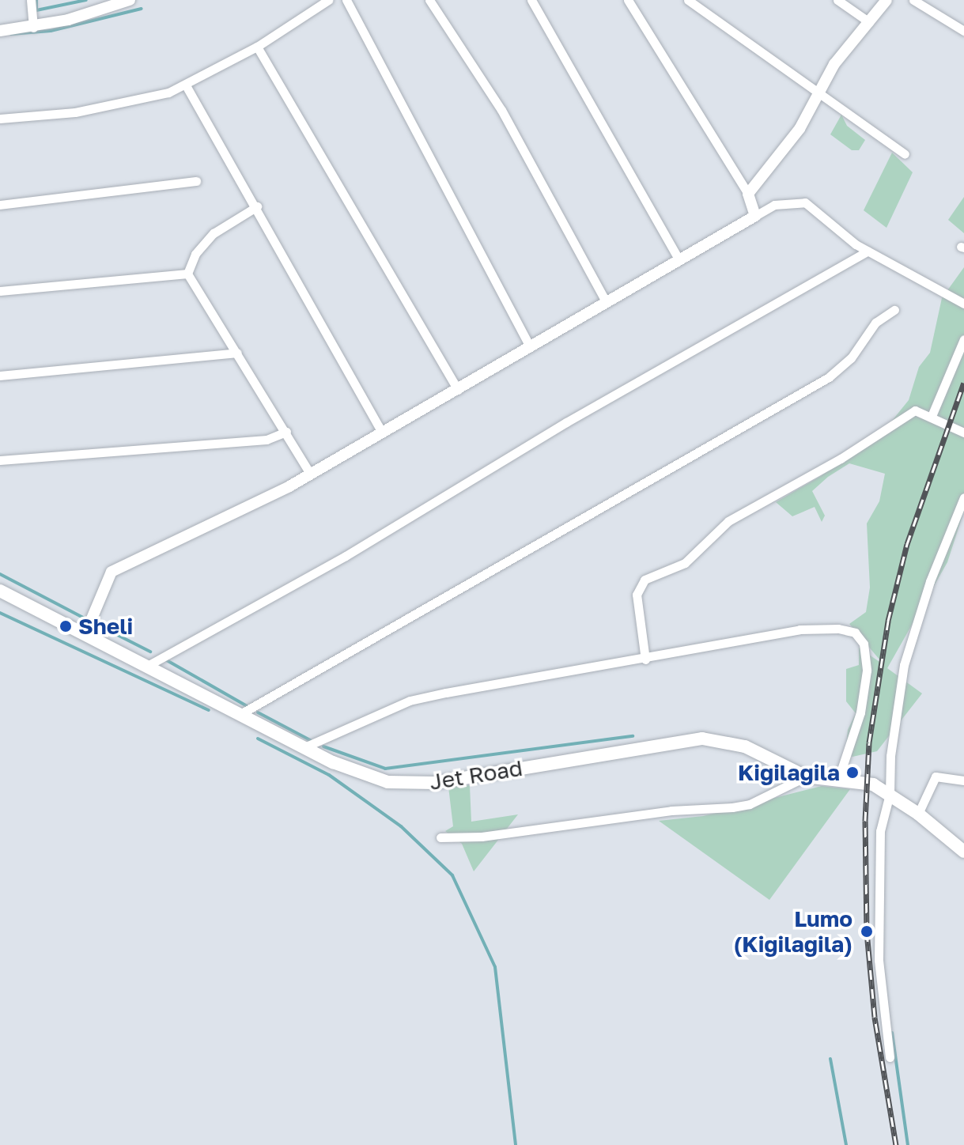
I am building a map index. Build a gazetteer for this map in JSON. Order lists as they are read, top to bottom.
{
  "streets": {
    "main road": ["Jet Road"]
  },
  "places": ["Sheli", "Kigilagila", "Lumo (Kigilagila)"]
}
